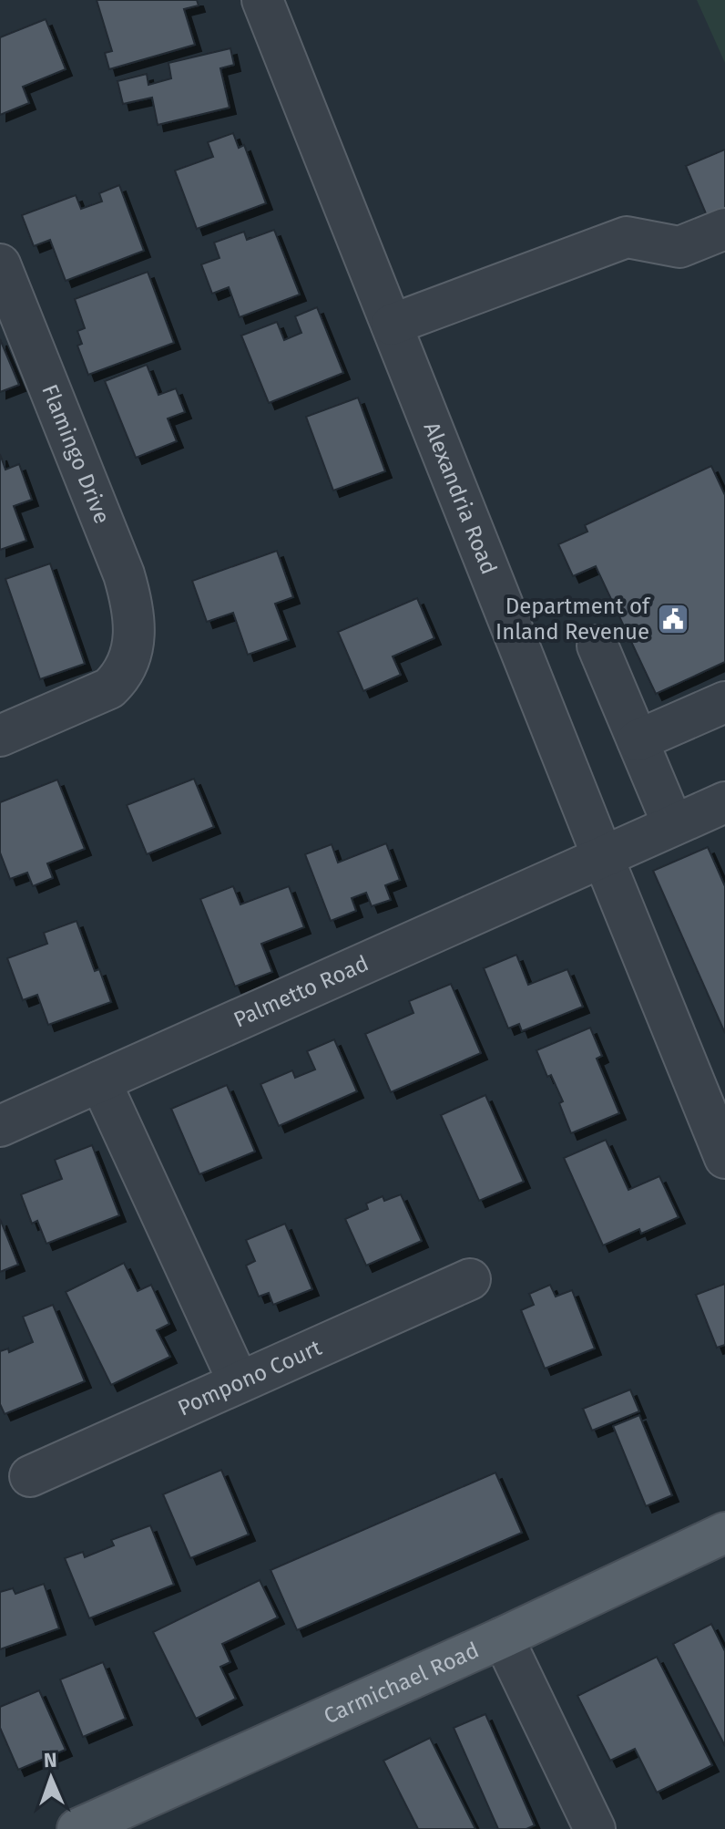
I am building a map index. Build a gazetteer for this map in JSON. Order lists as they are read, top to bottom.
{
  "streets": {
    "main road": ["Carmichael Road"],
    "street": [
      "Flamingo Drive",
      "Alexandria Road",
      "Palmetto Road",
      "Pompono Court"
    ]
  },
  "crossings": [
    ["Alexandria Road", "Palmetto Road"]
  ],
  "places": {
    "public building": ["Department of Inland Revenue"]
  },
  "north": "top"
}
